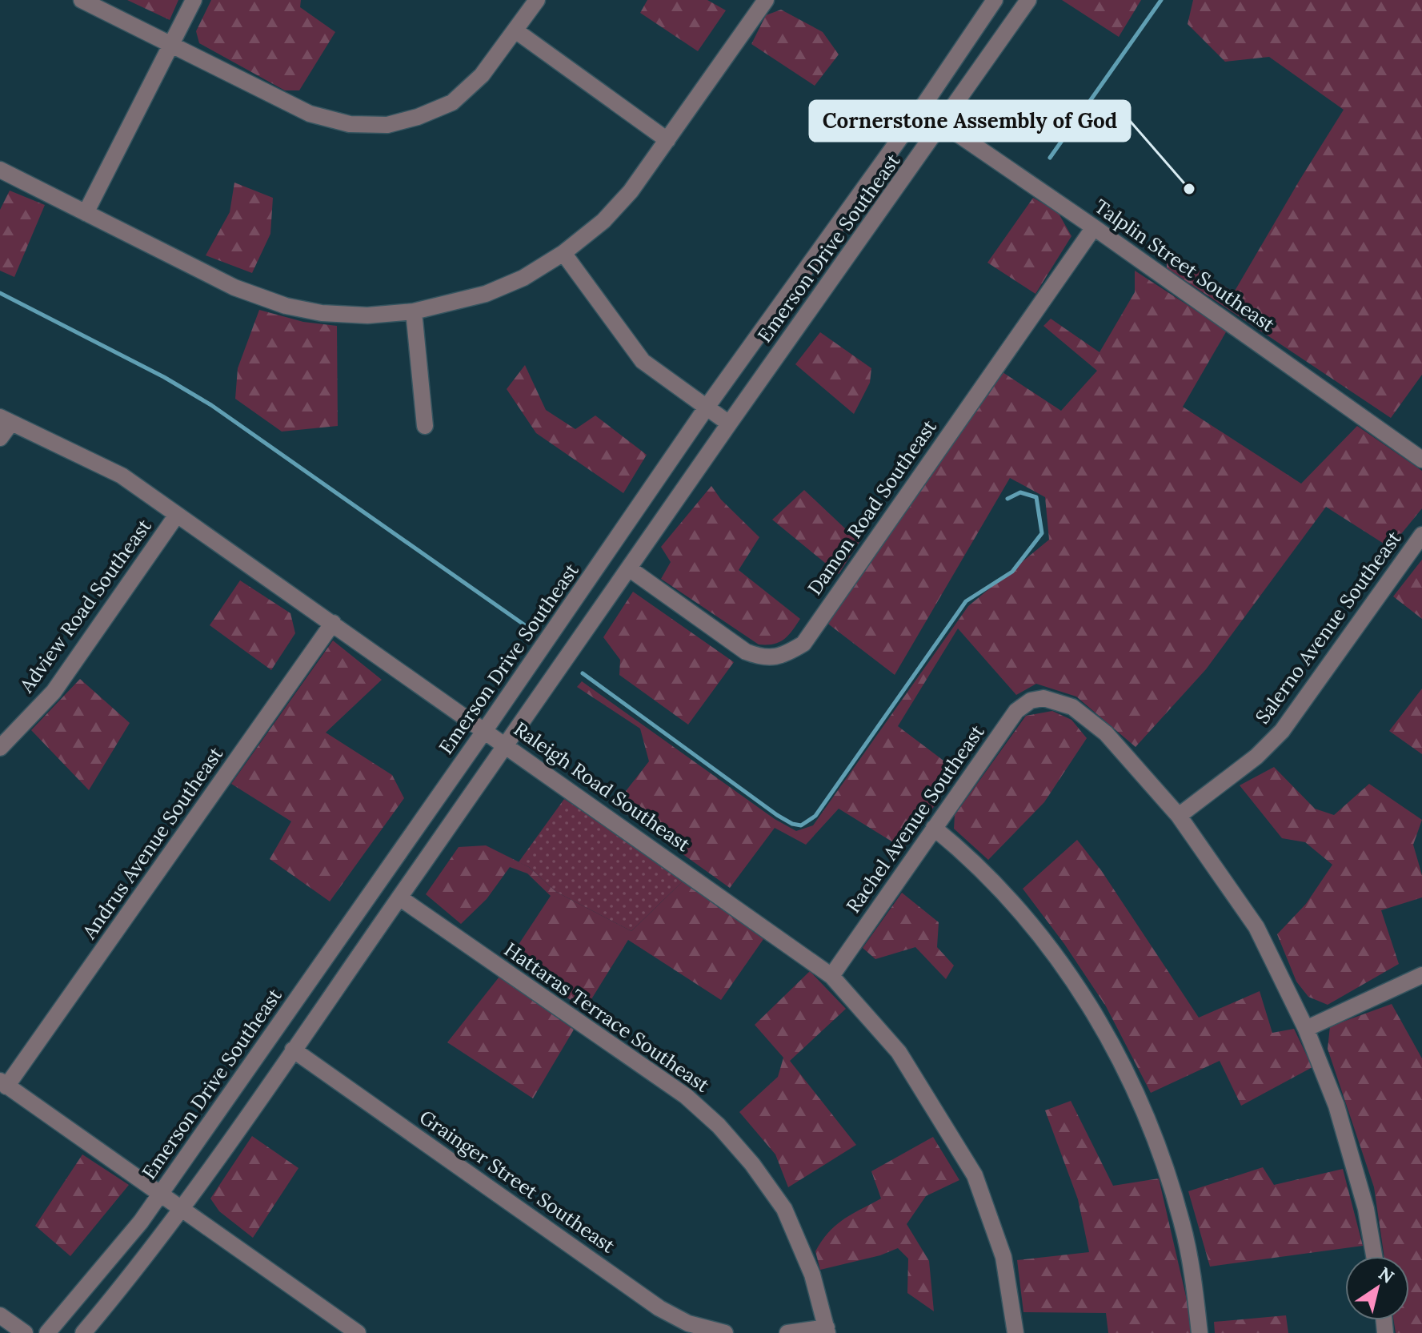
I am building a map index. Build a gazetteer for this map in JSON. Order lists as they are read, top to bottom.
{
  "streets": {
    "street": [
      "Emerson Drive Southeast",
      "Talplin Street Southeast",
      "Damon Road Southeast",
      "Adview Road Southeast",
      "Salerno Avenue Southeast",
      "Raleigh Road Southeast",
      "Rachel Avenue Southeast",
      "Andrus Avenue Southeast",
      "Hattaras Terrace Southeast",
      "Grainger Street Southeast"
    ]
  },
  "crossings": [
    ["Emerson Drive Southeast", "Talplin Street Southeast"],
    ["Emerson Drive Southeast", "Damon Road Southeast"],
    ["Emerson Drive Southeast", "Raleigh Road Southeast"],
    ["Emerson Drive Southeast", "Hattaras Terrace Southeast"],
    ["Emerson Drive Southeast", "Grainger Street Southeast"],
    ["Talplin Street Southeast", "Damon Road Southeast"],
    ["Adview Road Southeast", "Raleigh Road Southeast"],
    ["Salerno Avenue Southeast", "Rachel Avenue Southeast"],
    ["Raleigh Road Southeast", "Rachel Avenue Southeast"],
    ["Raleigh Road Southeast", "Andrus Avenue Southeast"]
  ],
  "places": ["Cornerstone Assembly of God"],
  "north": "top right"
}
